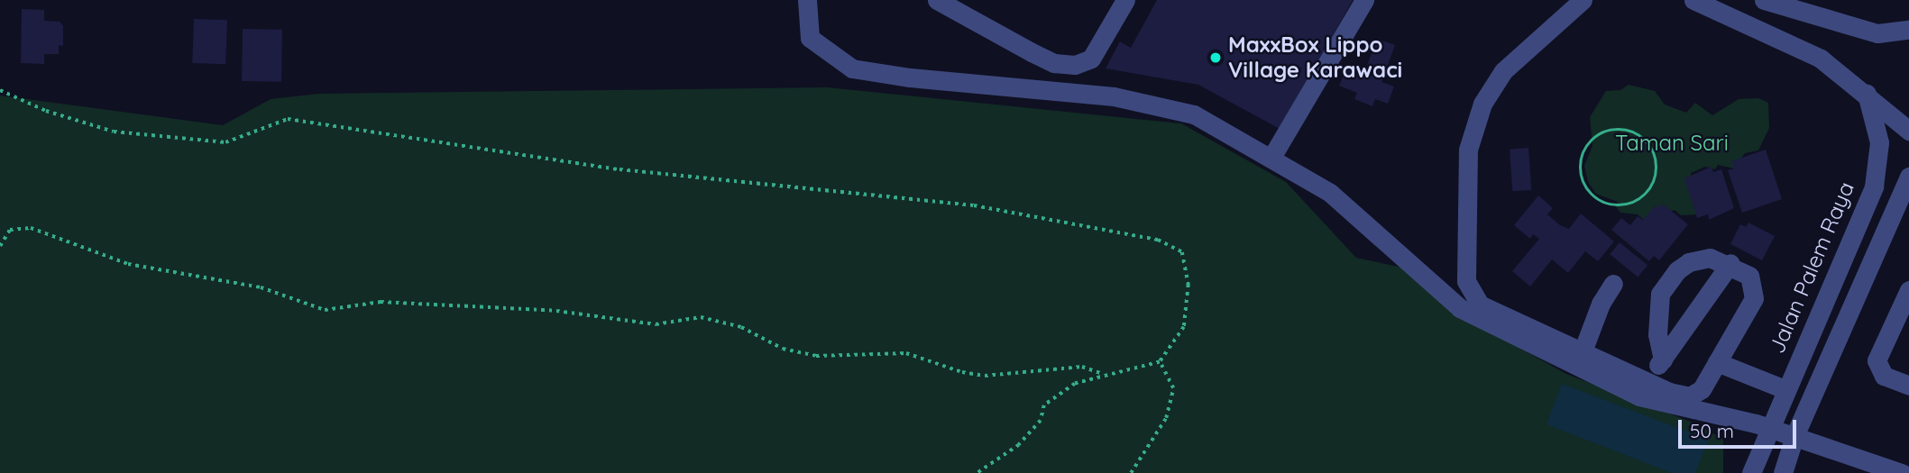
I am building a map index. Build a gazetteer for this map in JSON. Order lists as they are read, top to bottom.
{
  "streets": {
    "street": ["Jalan Palem Raya"]
  },
  "parks": ["Taman Sari"],
  "places": ["MaxxBox Lippo Village Karawaci"],
  "scale_bar": "50 m"
}
